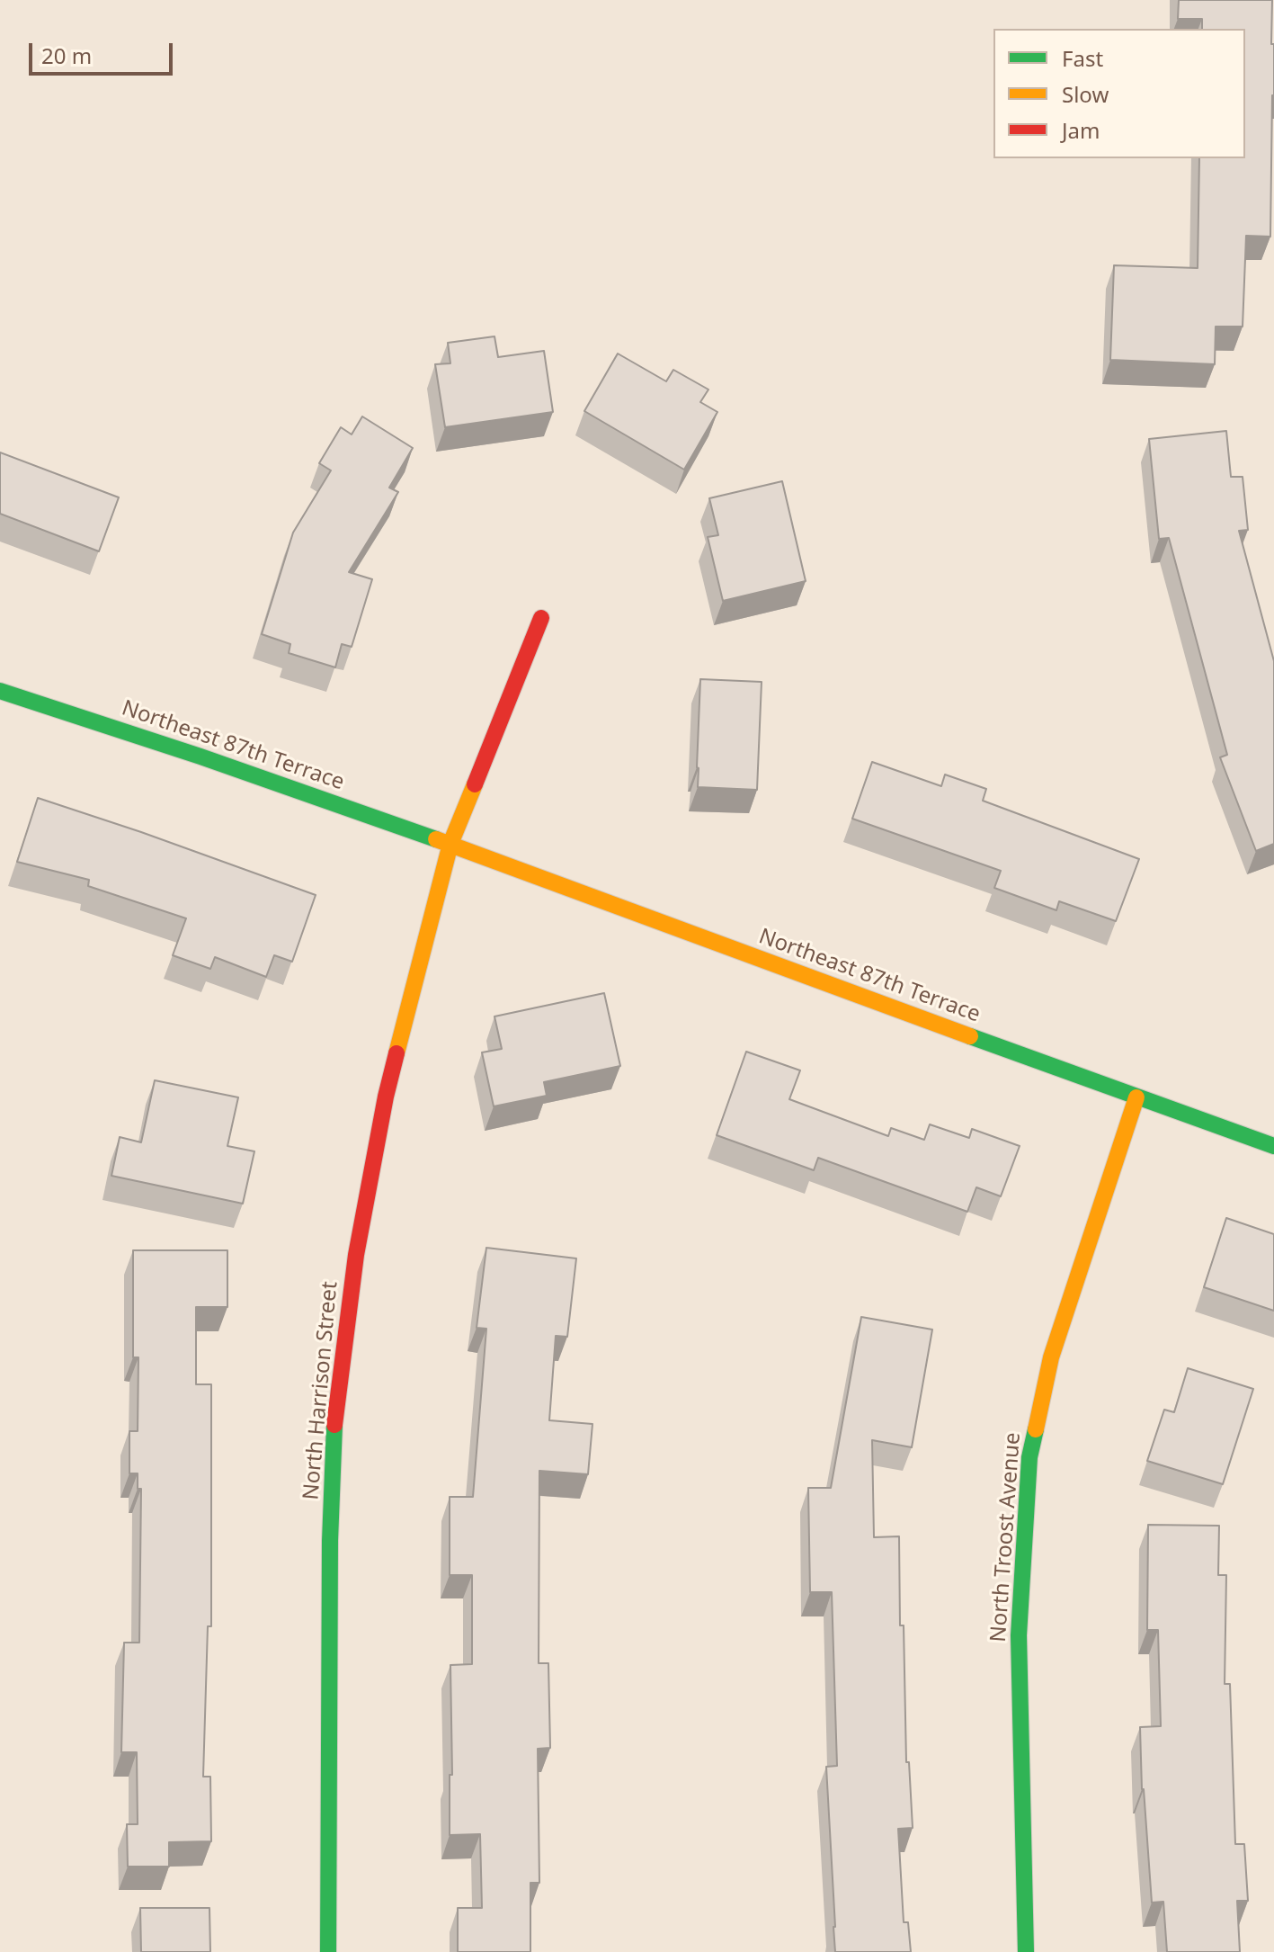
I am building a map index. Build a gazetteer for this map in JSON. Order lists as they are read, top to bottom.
{
  "streets": {
    "street": ["Northeast 87th Terrace", "North Harrison Street", "North Troost Avenue"]
  },
  "crossings": [
    ["Northeast 87th Terrace", "North Harrison Street"],
    ["Northeast 87th Terrace", "North Troost Avenue"]
  ],
  "legend": ["Fast", "Slow", "Jam"],
  "scale_bar": "20 m"
}
